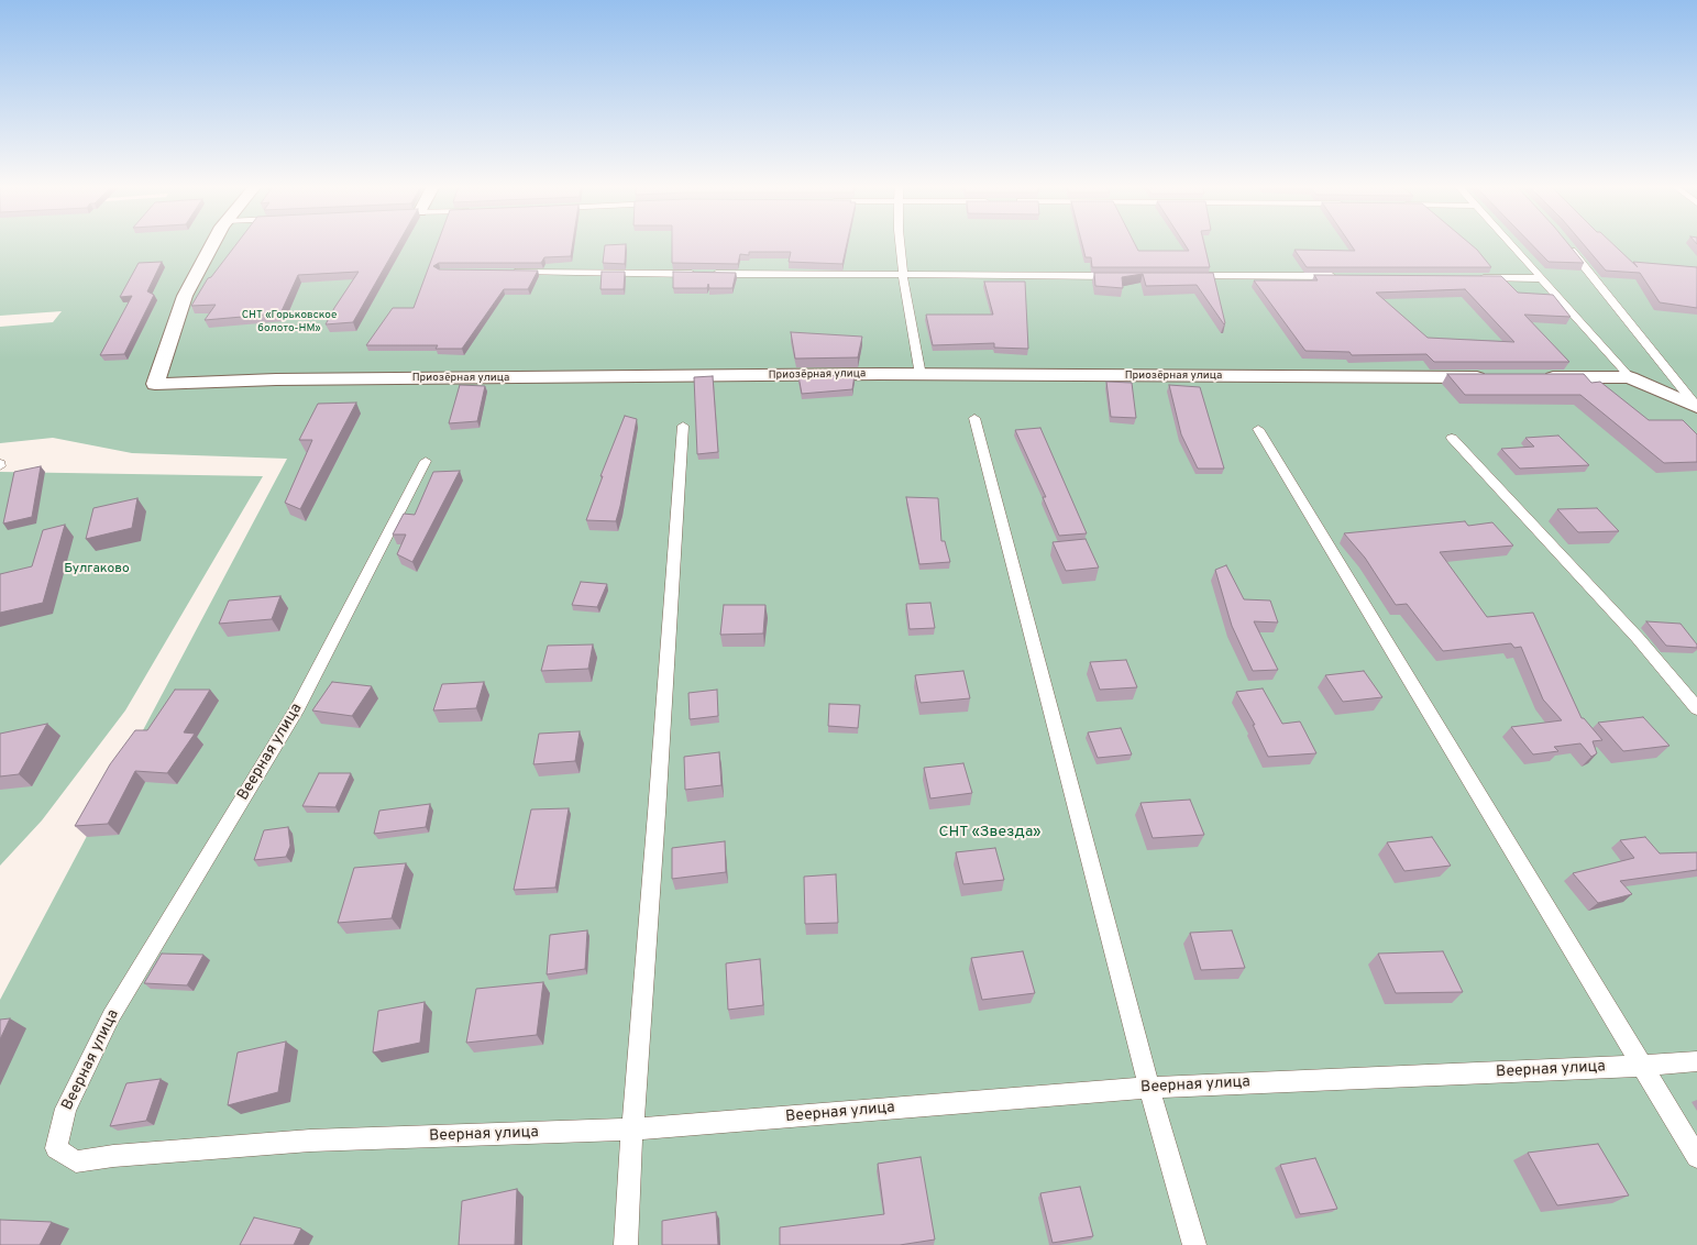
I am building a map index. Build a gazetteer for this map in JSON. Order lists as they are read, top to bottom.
{
  "streets": {
    "street": ["Приозёрная улица"],
    "lane": ["Веерная улица"]
  },
  "parks": ["СНТ «Горьковское болото-НМ»", "Булгаково", "СНТ «Звезда»"]
}
